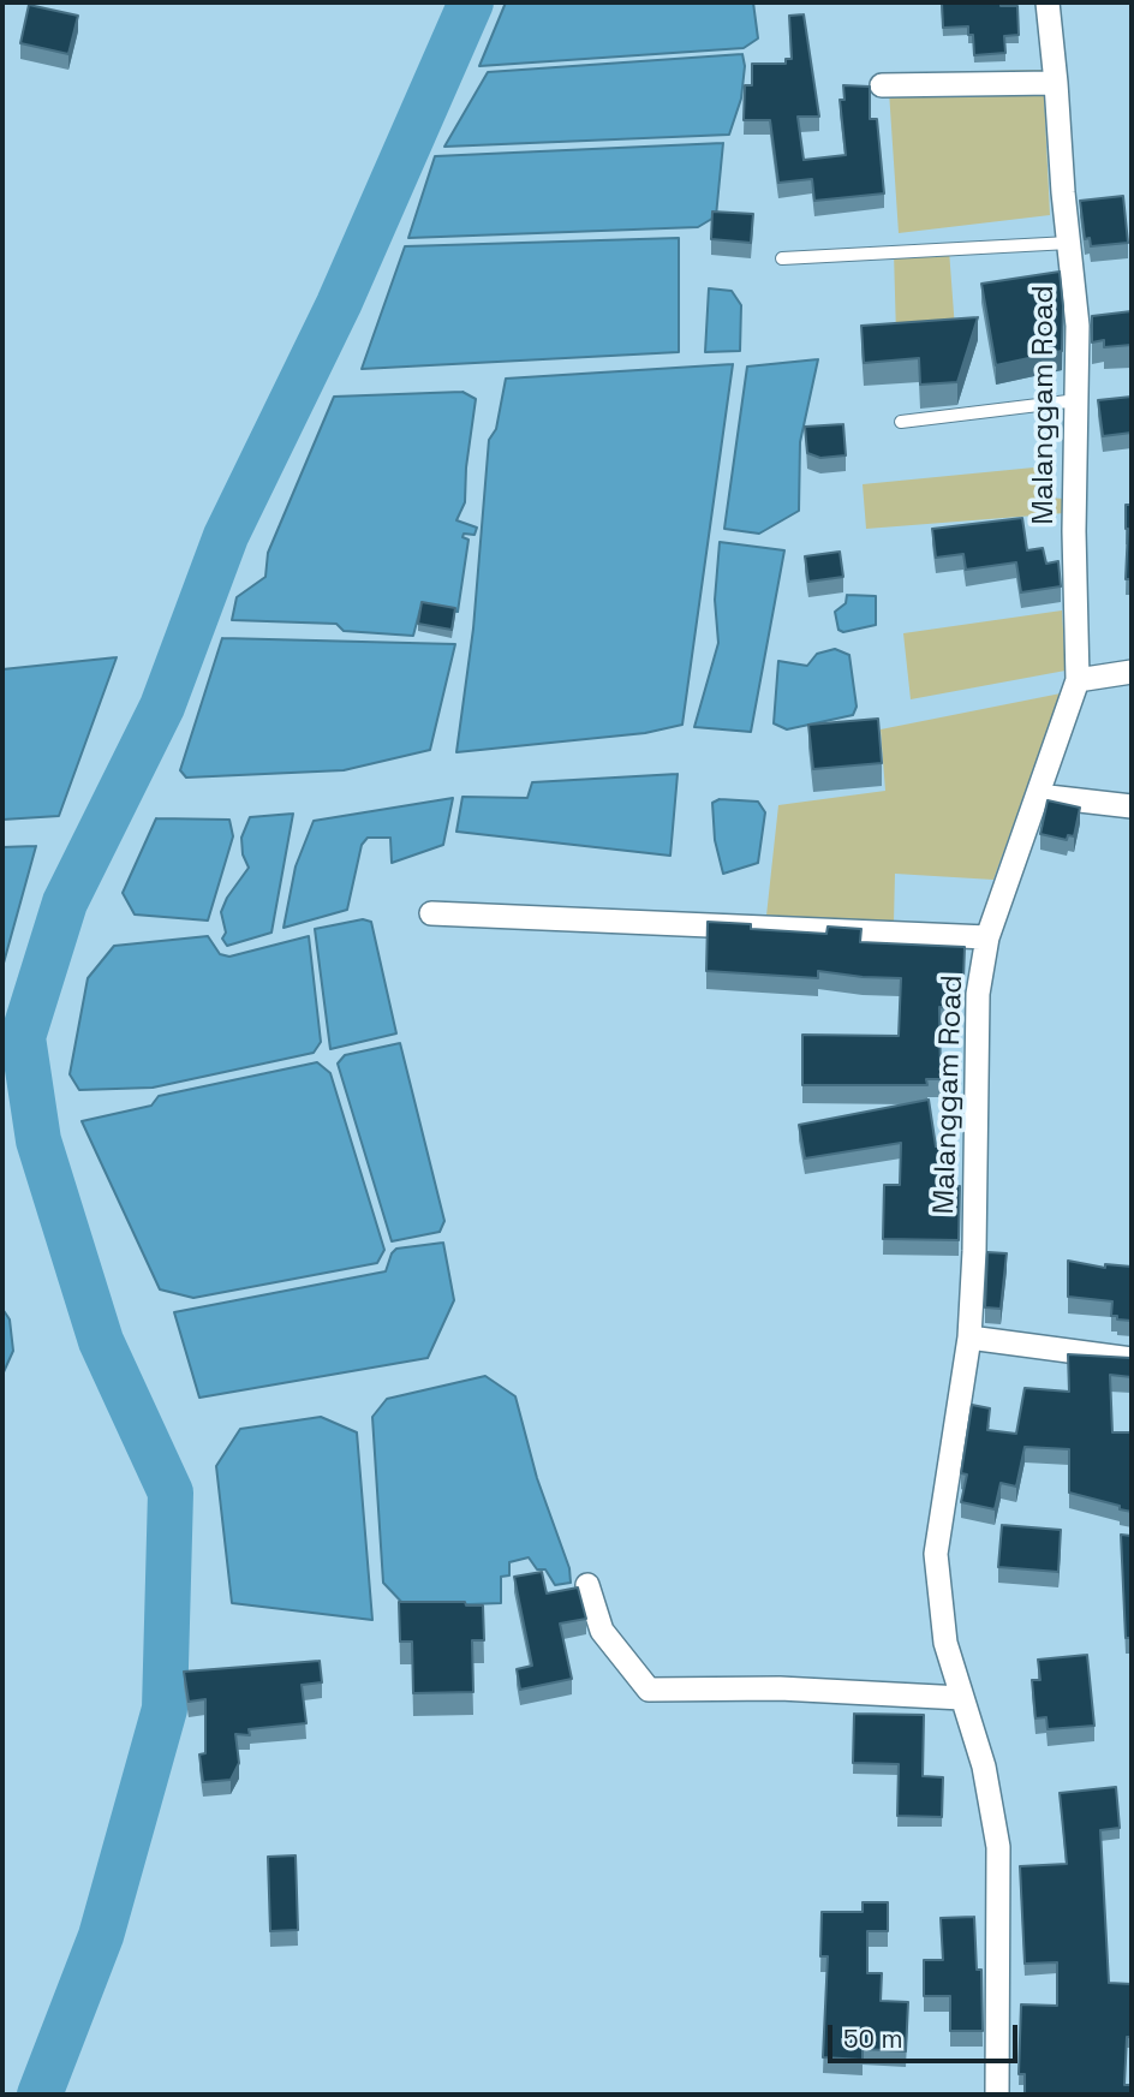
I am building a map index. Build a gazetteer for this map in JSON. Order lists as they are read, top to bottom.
{
  "streets": {
    "street": ["Malanggam Road"]
  },
  "scale_bar": "50 m"
}
